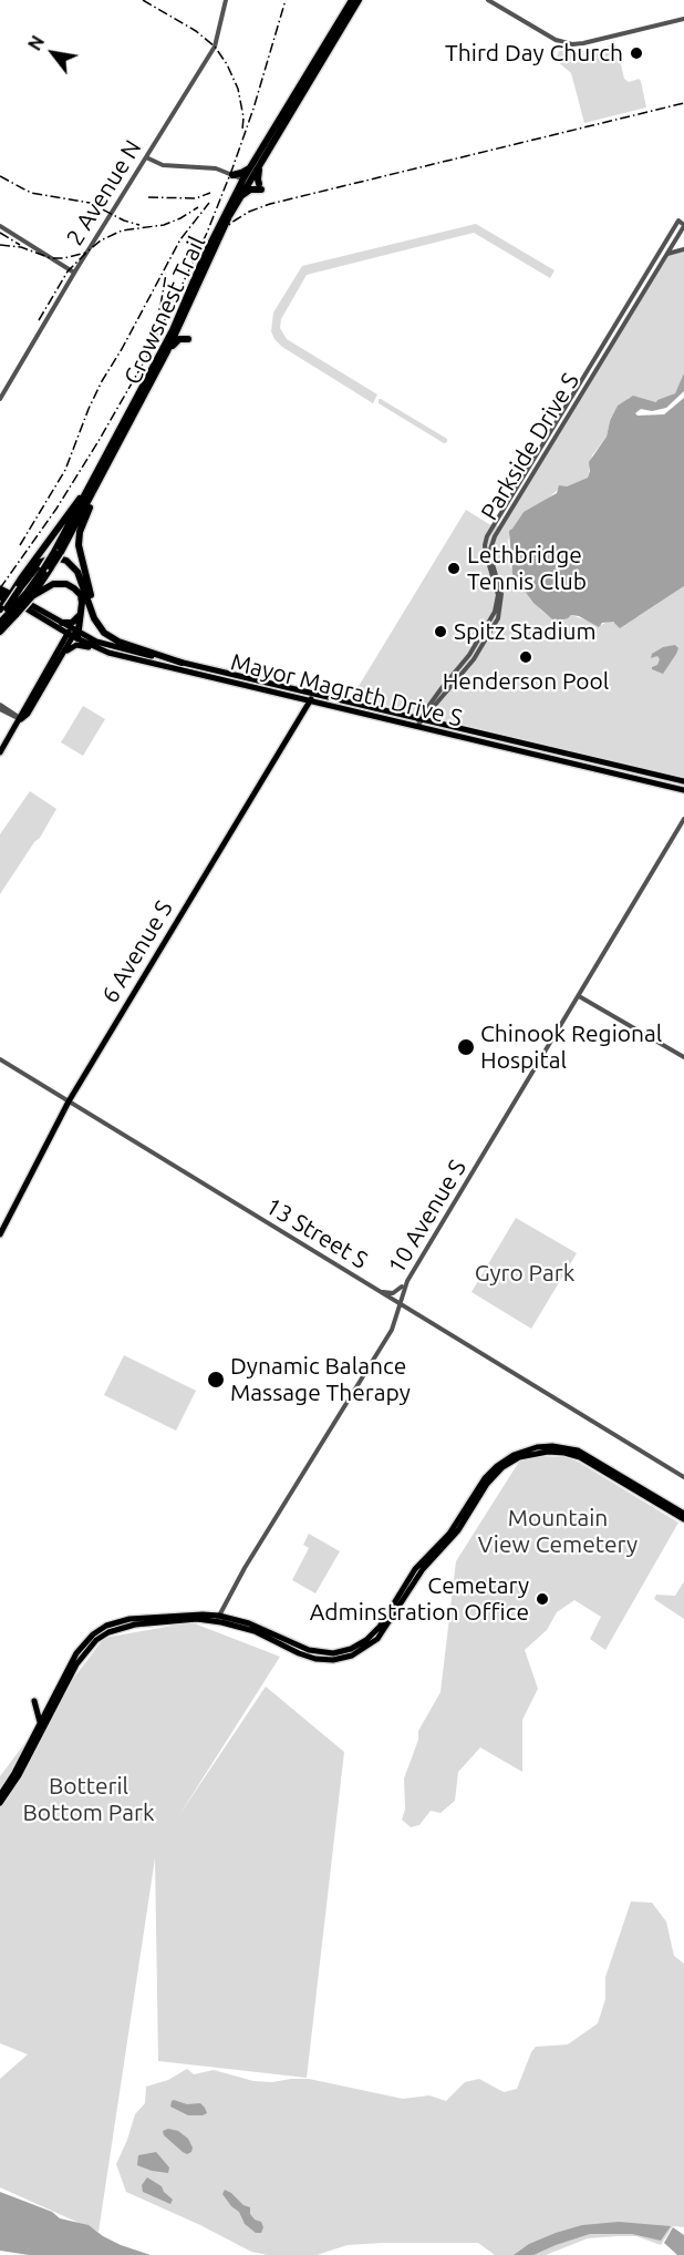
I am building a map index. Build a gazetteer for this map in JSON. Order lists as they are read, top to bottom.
{
  "streets": {
    "highway": ["Crowsnest Trail"],
    "main road": ["Mayor Magrath Drive S", "6 Avenue S"],
    "street": [
      "2 Avenue N",
      "Parkside Drive S",
      "10 Avenue S",
      "13 Street S"
    ]
  },
  "crossings": [
    ["Parkside Drive S", "Mayor Magrath Drive S"],
    ["Mayor Magrath Drive S", "6 Avenue S"],
    ["6 Avenue S", "13 Street S"],
    ["10 Avenue S", "13 Street S"]
  ],
  "parks": ["Gyro Park", "Mountain View Cemetery", "Botteril Bottom Park"],
  "places": [
    "Third Day Church",
    "Lethbridge Tennis Club",
    "Spitz Stadium",
    "Henderson Pool",
    "Chinook Regional Hospital",
    "Dynamic Balance Massage Therapy",
    "Cemetary Adminstration Office"
  ],
  "north": "top left"
}
